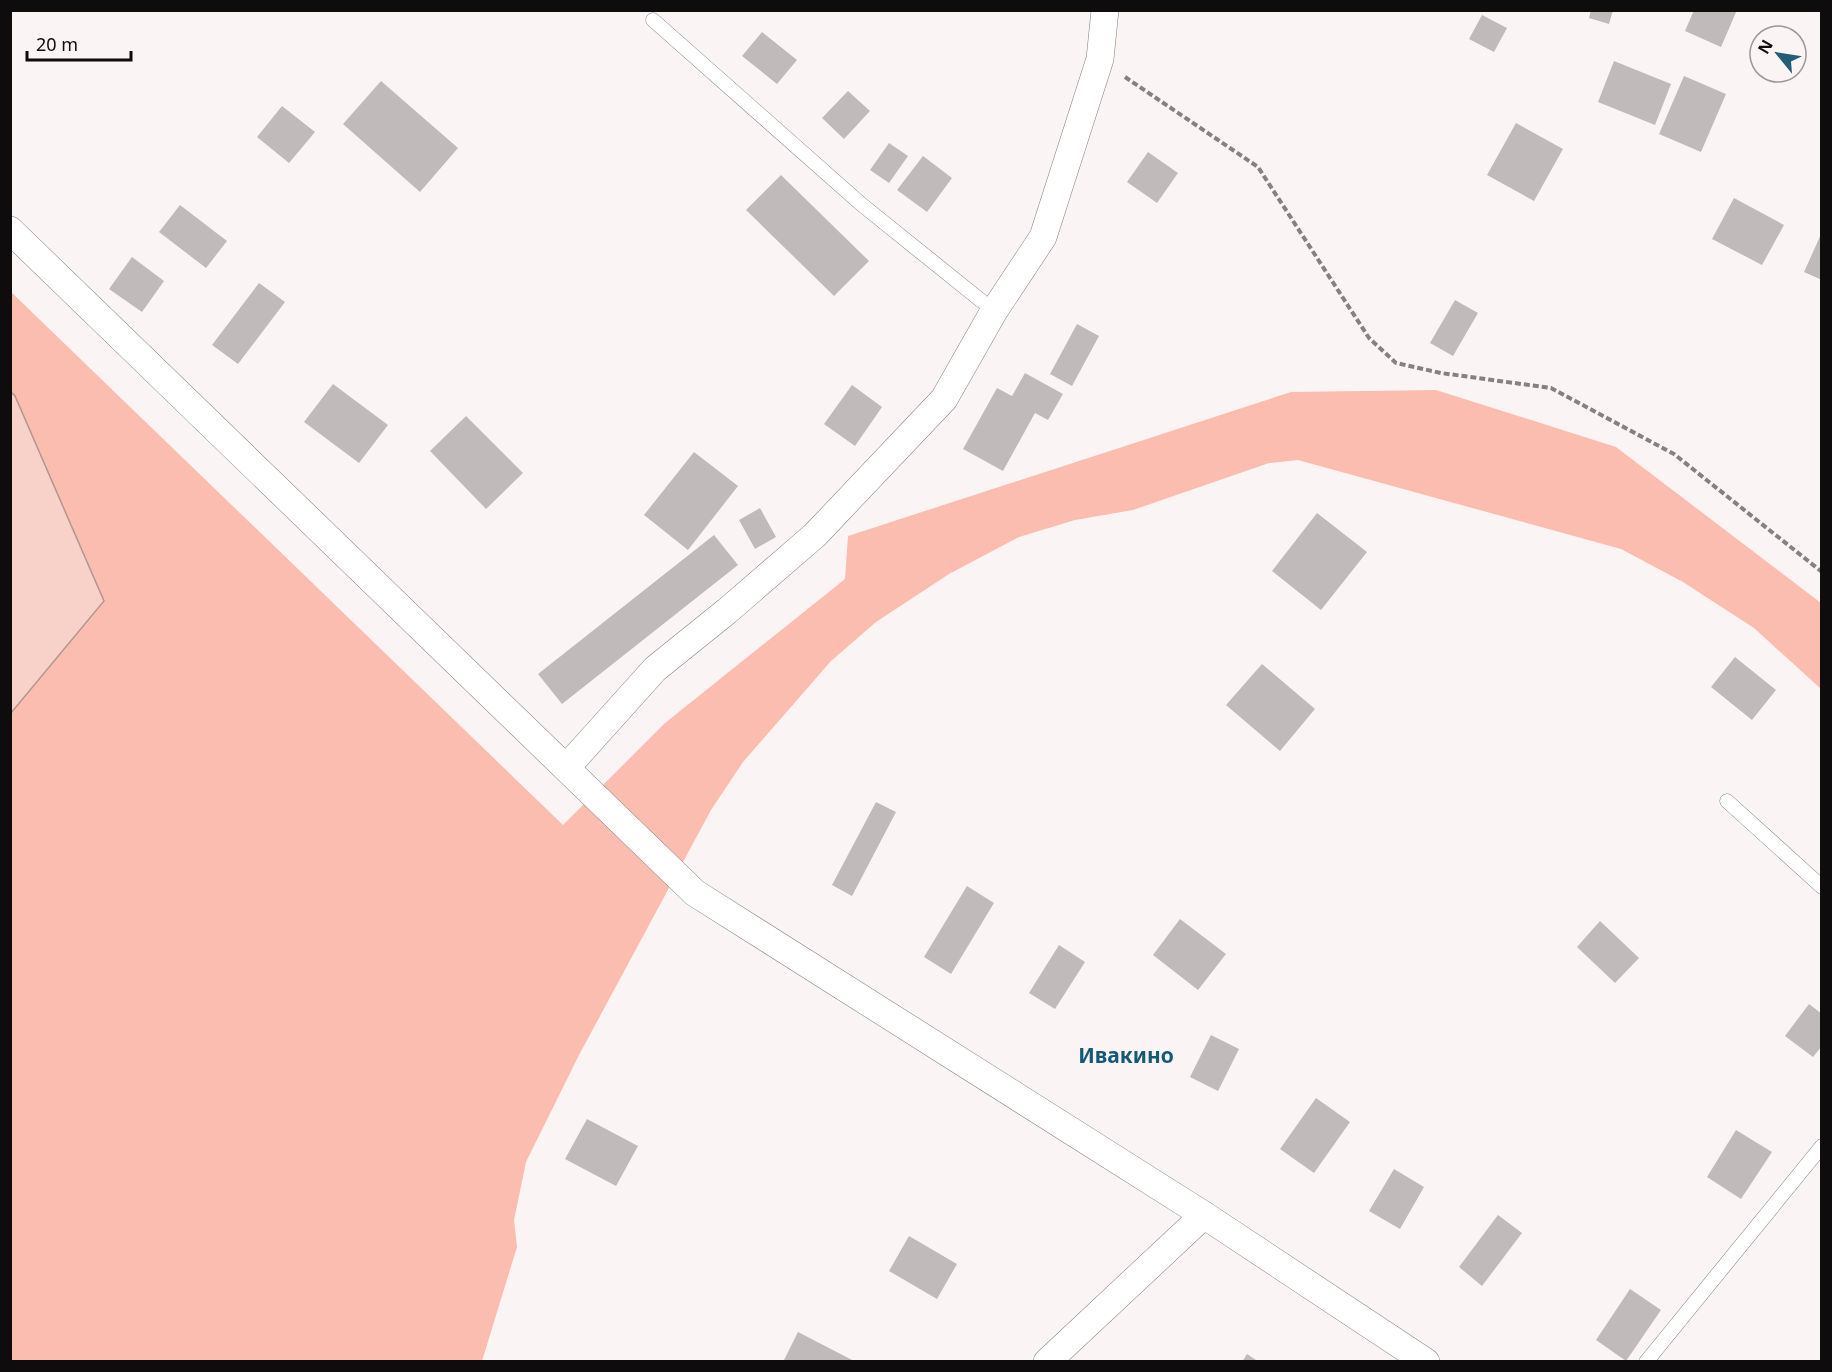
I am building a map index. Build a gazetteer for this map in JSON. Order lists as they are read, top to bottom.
{
  "districts": ["Ивакино"],
  "scale_bar": "20 m",
  "north": "top left"
}
